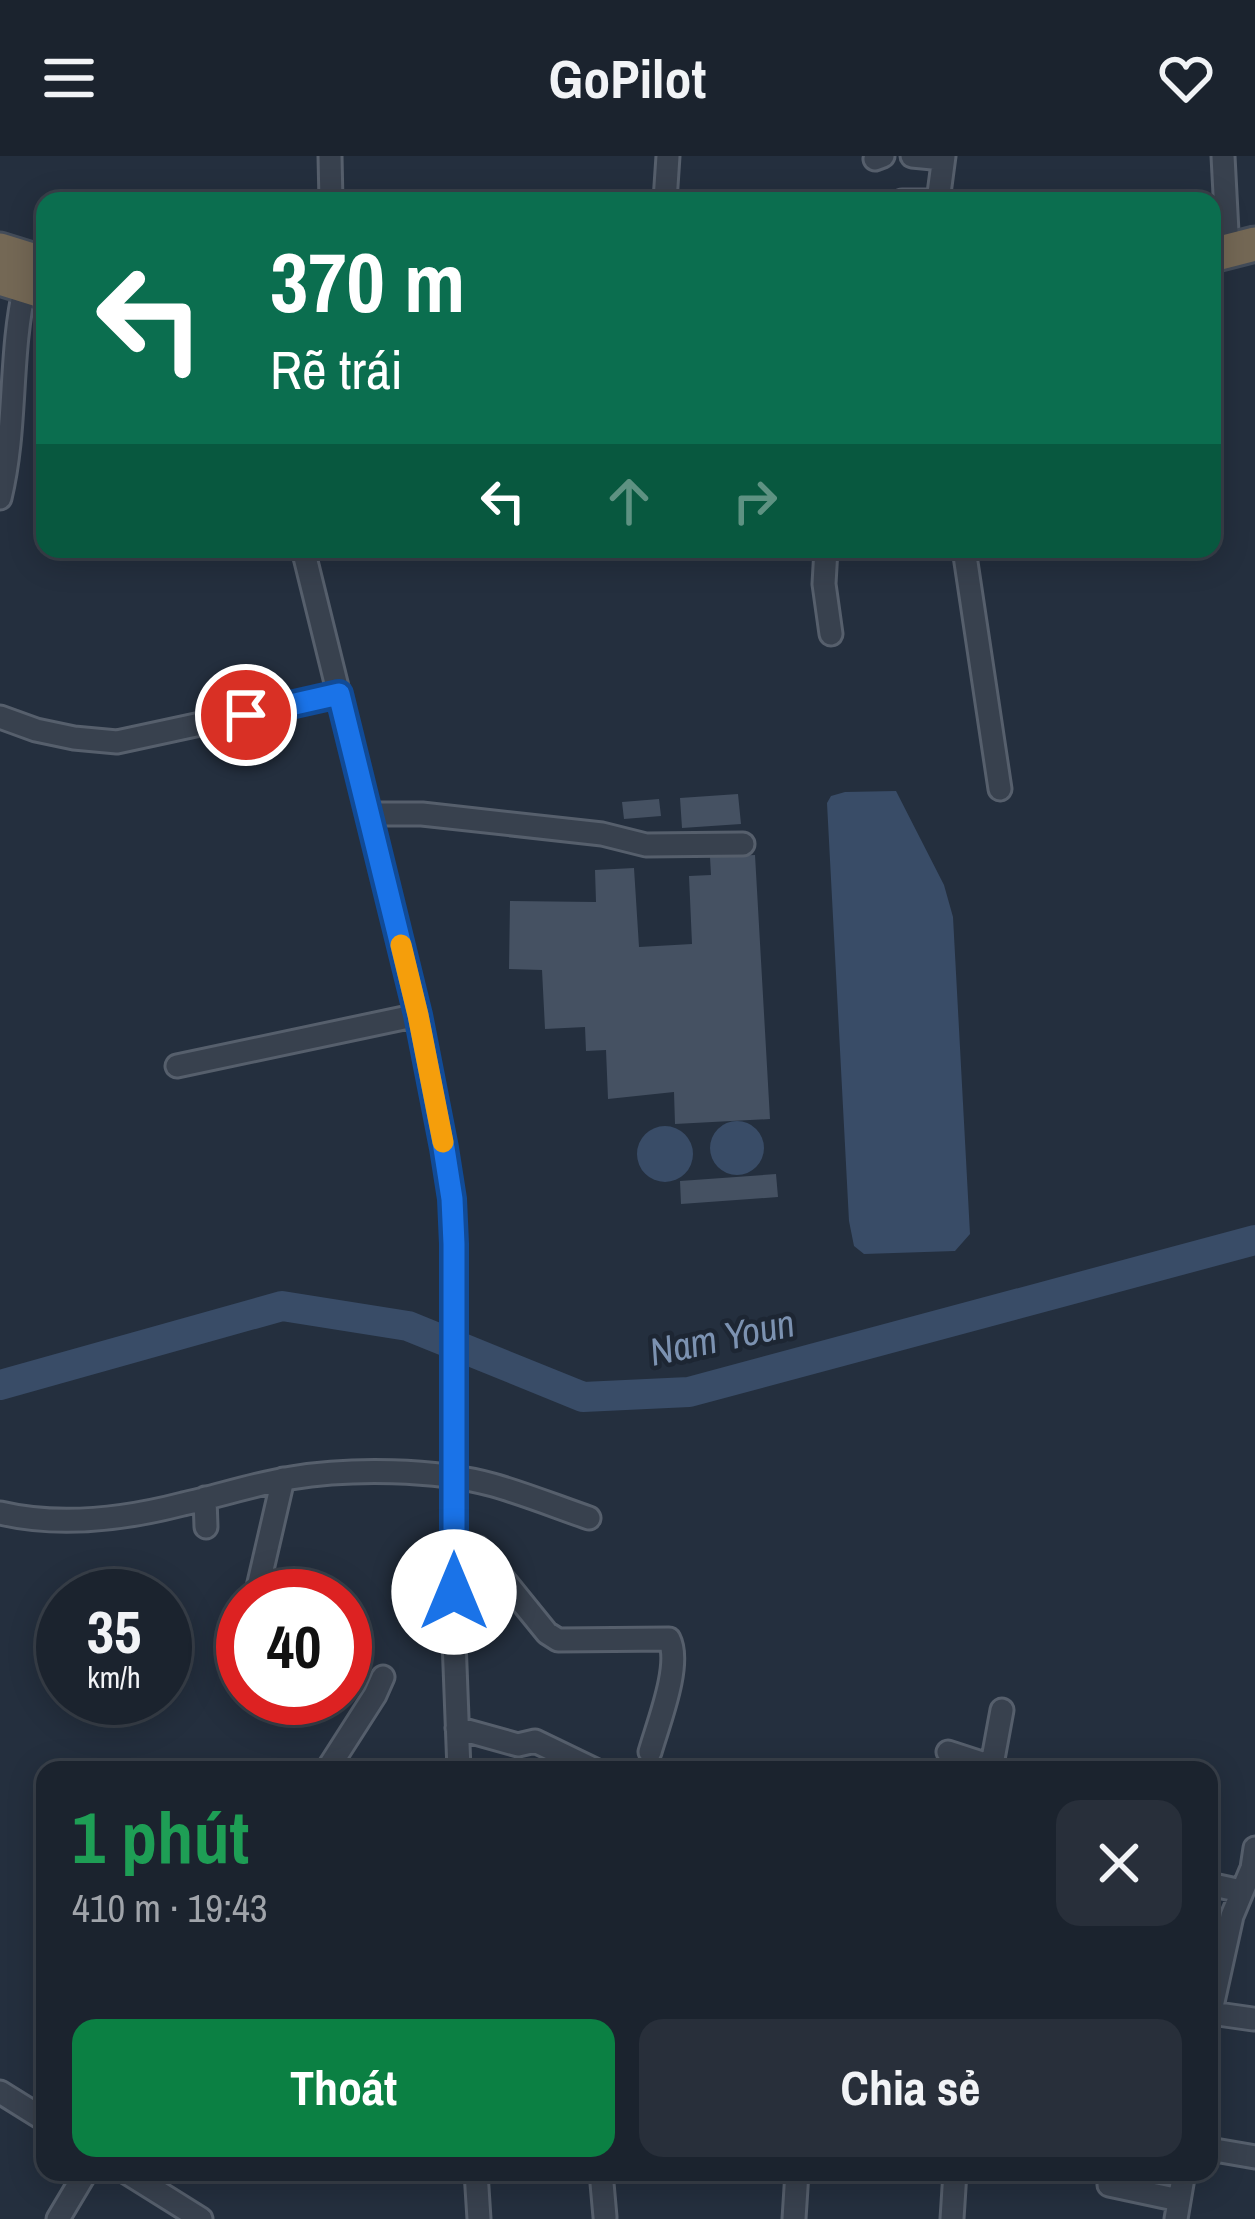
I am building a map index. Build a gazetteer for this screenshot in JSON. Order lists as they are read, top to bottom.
{
  "water": ["Nam Youn"],
  "page": {
    "header": "GoPilot",
    "turn": ["370 m", "Rẽ trái"],
    "speed": "35 km/h",
    "limit": "40",
    "heading": ["1 phút", "410 m · 19:43"],
    "buttons": ["Thoát", "Chia sẻ"]
  }
}
